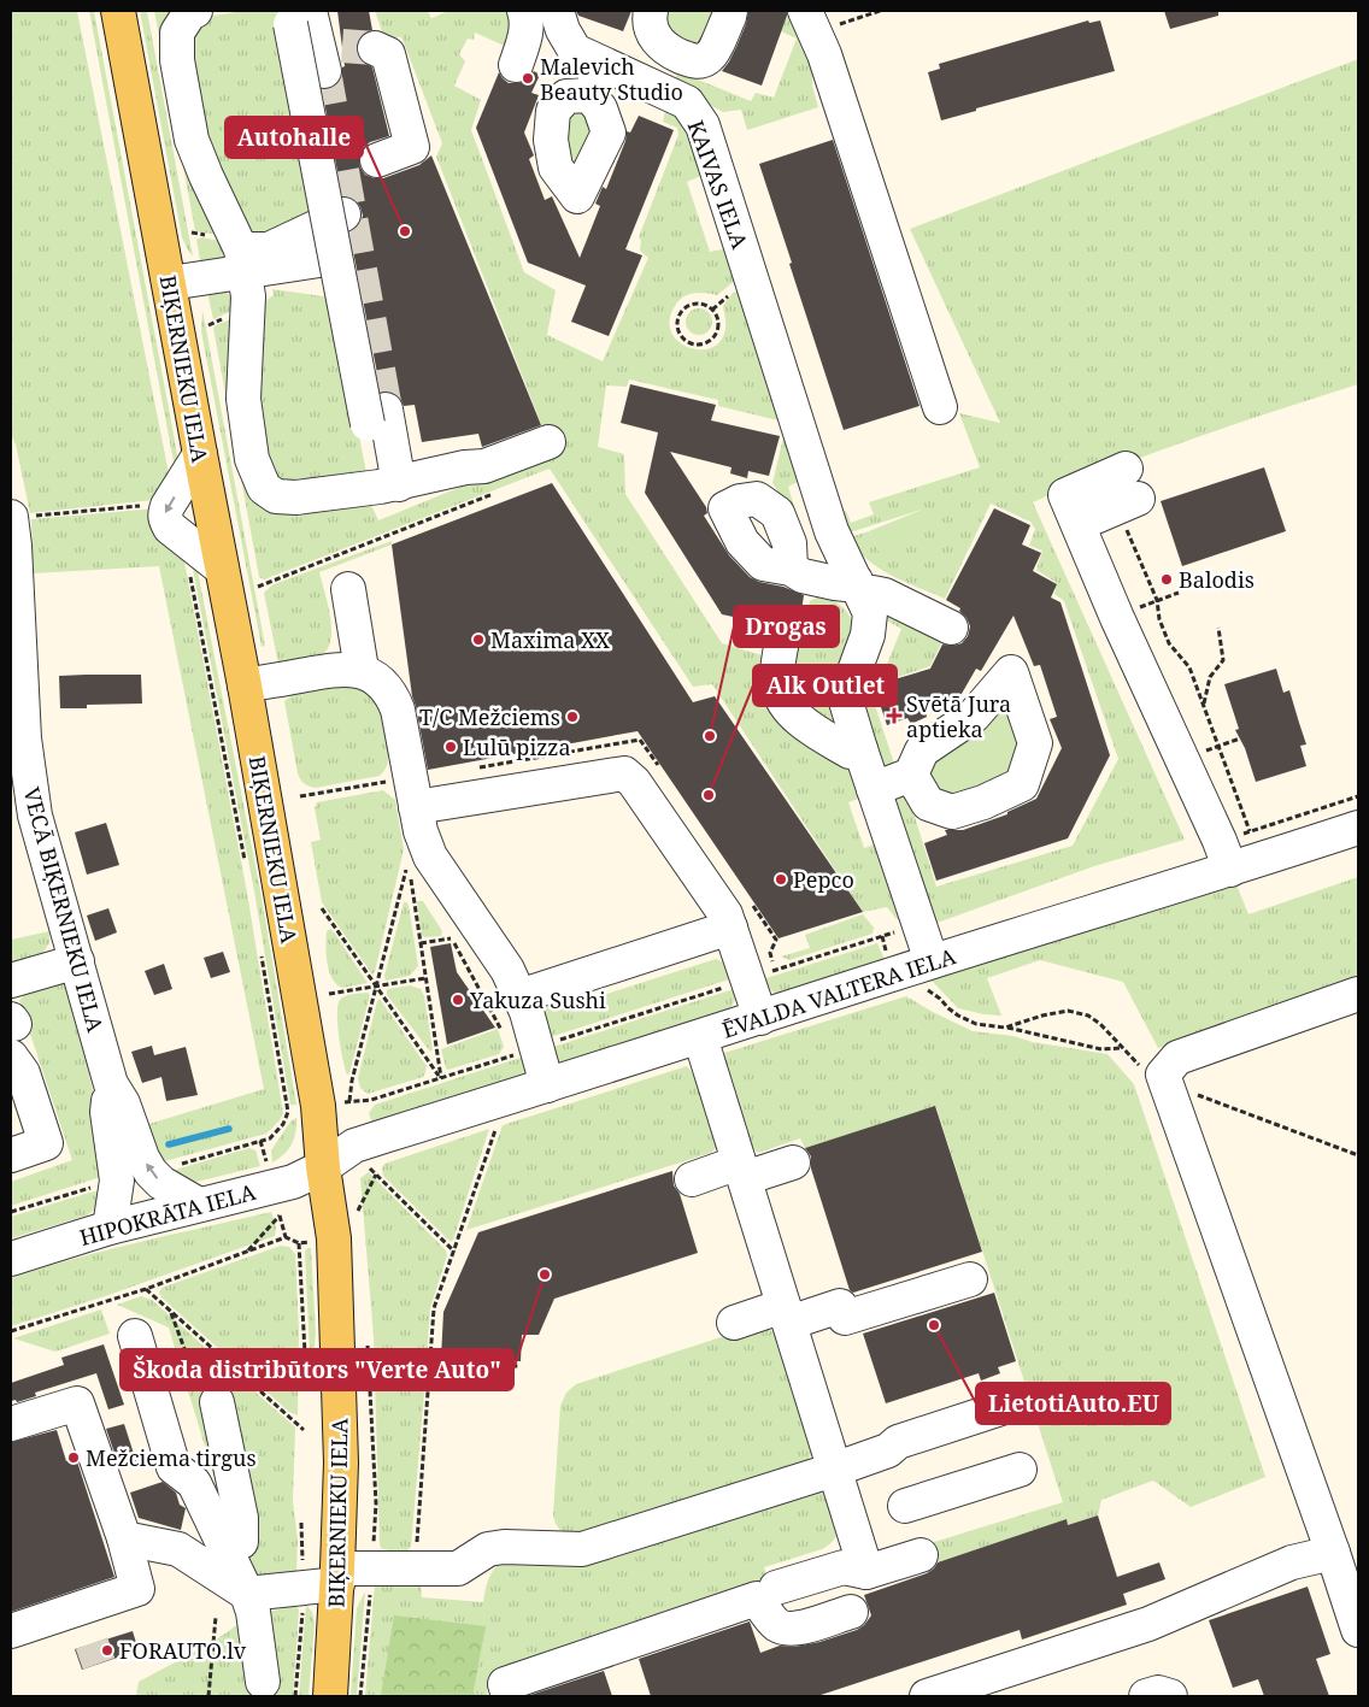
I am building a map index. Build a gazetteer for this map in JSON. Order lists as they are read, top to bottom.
{
  "streets": {
    "main road": ["BIĶERNIEKU IELA"],
    "street": [
      "KAIVAS IELA",
      "VECĀ BIĶERNIEKU IELA",
      "ĒVALDA VALTERA IELA",
      "HIPOKRĀTA IELA"
    ]
  },
  "crossings": [
    ["KAIVAS IELA", "ĒVALDA VALTERA IELA"],
    ["BIĶERNIEKU IELA", "ĒVALDA VALTERA IELA"],
    ["BIĶERNIEKU IELA", "HIPOKRĀTA IELA"],
    ["VECĀ BIĶERNIEKU IELA", "HIPOKRĀTA IELA"],
    ["ĒVALDA VALTERA IELA", "HIPOKRĀTA IELA"]
  ],
  "places": {
    "other": [
      "Malevich Beauty Studio",
      "Autohalle",
      "Balodis",
      "Maxima XX",
      "T/C Mežciems",
      "Drogas",
      "Lulū pizza",
      "Alk Outlet",
      "Pepco",
      "Yakuza Sushi",
      "Škoda distribūtors \"Verte Auto\"",
      "LietotiAuto.EU",
      "Mežciema tirgus",
      "FORAUTO.lv"
    ],
    "health": ["Svētā Jura aptieka"]
  }
}
